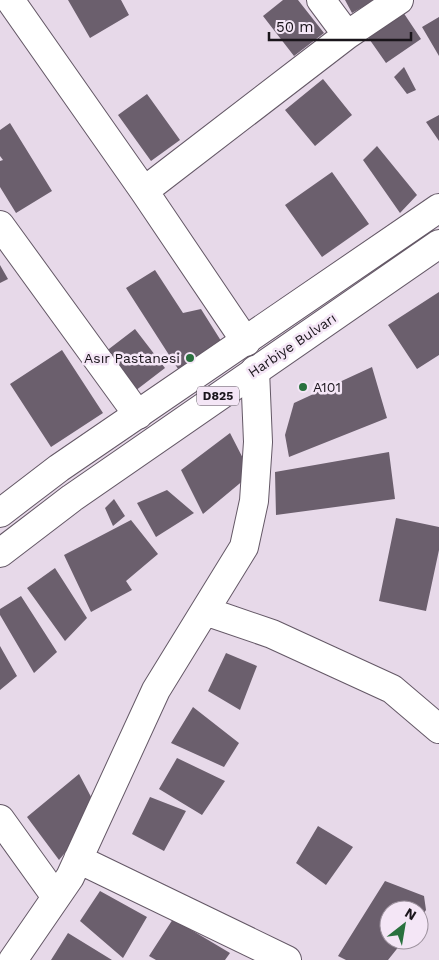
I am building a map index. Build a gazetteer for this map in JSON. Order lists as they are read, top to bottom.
{
  "streets": {
    "street": ["Harbiye Bulvarı", "D825"]
  },
  "places": ["Asır Pastanesi", "A101"],
  "scale_bar": "50 m",
  "north": "top right"
}
